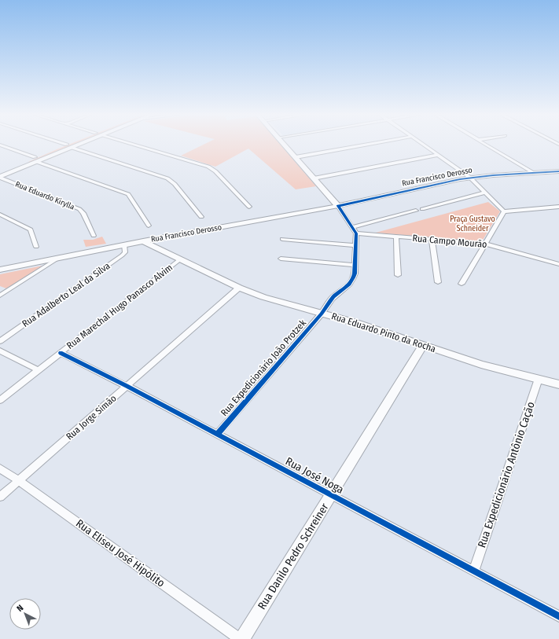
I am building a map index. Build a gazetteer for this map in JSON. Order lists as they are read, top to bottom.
{
  "streets": {
    "main road": ["Rua Francisco Derosso", "Rua Eduardo Pinto da Rocha", "Rua Danilo Pedro Schreiner"],
    "street": [
      "Rua Eduardo Kirylla",
      "Rua Campo Mourão",
      "Rua Adalberto Leal da Silva",
      "Rua Marechal Hugo Panasco Alvim",
      "Rua Expedicionário João Protzek",
      "Rua Jorge Simão",
      "Rua Expedicionário Antônio Cação",
      "Rua José Noga",
      "Rua Eliseu José Hipólito"
    ]
  },
  "crossings": [
    ["Rua Francisco Derosso", "Rua Adalberto Leal da Silva"],
    ["Rua Francisco Derosso", "Rua Eduardo Pinto da Rocha"],
    ["Rua Campo Mourão", "Rua Expedicionário João Protzek"],
    ["Rua Marechal Hugo Panasco Alvim", "Rua Eduardo Pinto da Rocha"],
    ["Rua Marechal Hugo Panasco Alvim", "Rua José Noga"],
    ["Rua Eduardo Pinto da Rocha", "Rua Expedicionário João Protzek"],
    ["Rua Eduardo Pinto da Rocha", "Rua Jorge Simão"],
    ["Rua Eduardo Pinto da Rocha", "Rua Expedicionário Antônio Cação"],
    ["Rua Eduardo Pinto da Rocha", "Rua Danilo Pedro Schreiner"],
    ["Rua Expedicionário João Protzek", "Rua José Noga"],
    ["Rua Jorge Simão", "Rua José Noga"],
    ["Rua Jorge Simão", "Rua Eliseu José Hipólito"],
    ["Rua Expedicionário Antônio Cação", "Rua José Noga"],
    ["Rua José Noga", "Rua Danilo Pedro Schreiner"]
  ],
  "parks": ["Praça Gustavo Schneider"],
  "north": "top left"
}
